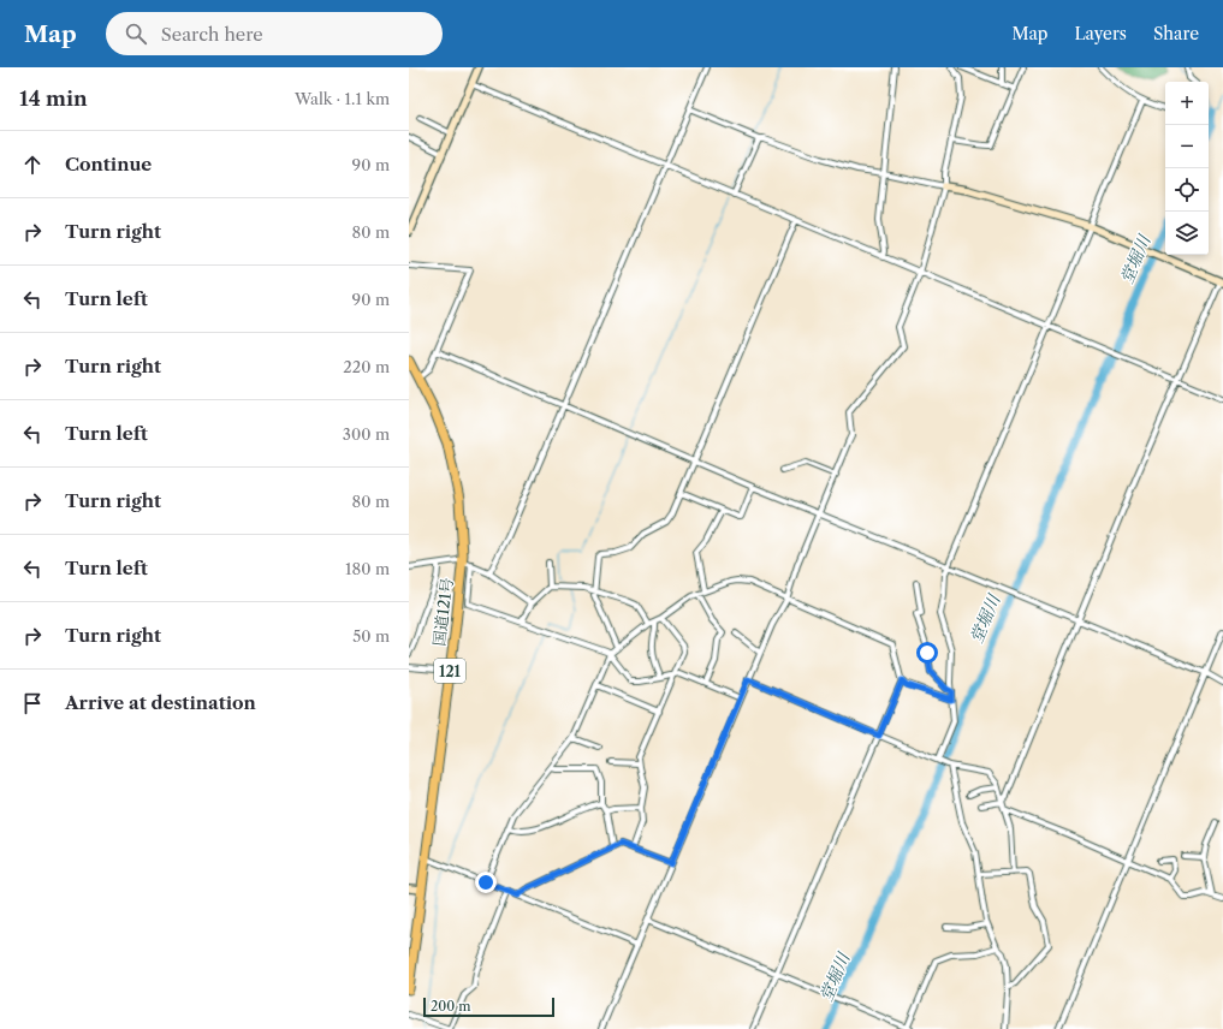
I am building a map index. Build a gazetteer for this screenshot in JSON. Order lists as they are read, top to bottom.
{
  "streets": {
    "highway": ["国道121号", "121"]
  },
  "water": ["堂堀川"],
  "scale_bar": "200 m",
  "page": {
    "header": "Map",
    "search": "Search here",
    "nav": ["Map", "Layers", "Share"],
    "heading": ["14 min", "Walk · 1.1 km"],
    "map_buttons": ["+", "−"],
    "list": [
      ["Continue", "90 m"],
      ["Turn right", "80 m"],
      ["Turn left", "90 m"],
      ["Turn right", "220 m"],
      ["Turn left", "300 m"],
      ["Turn right", "80 m"],
      ["Turn left", "180 m"],
      ["Turn right", "50 m"],
      "Arrive at destination"
    ],
    "scale": "200 m"
  }
}
